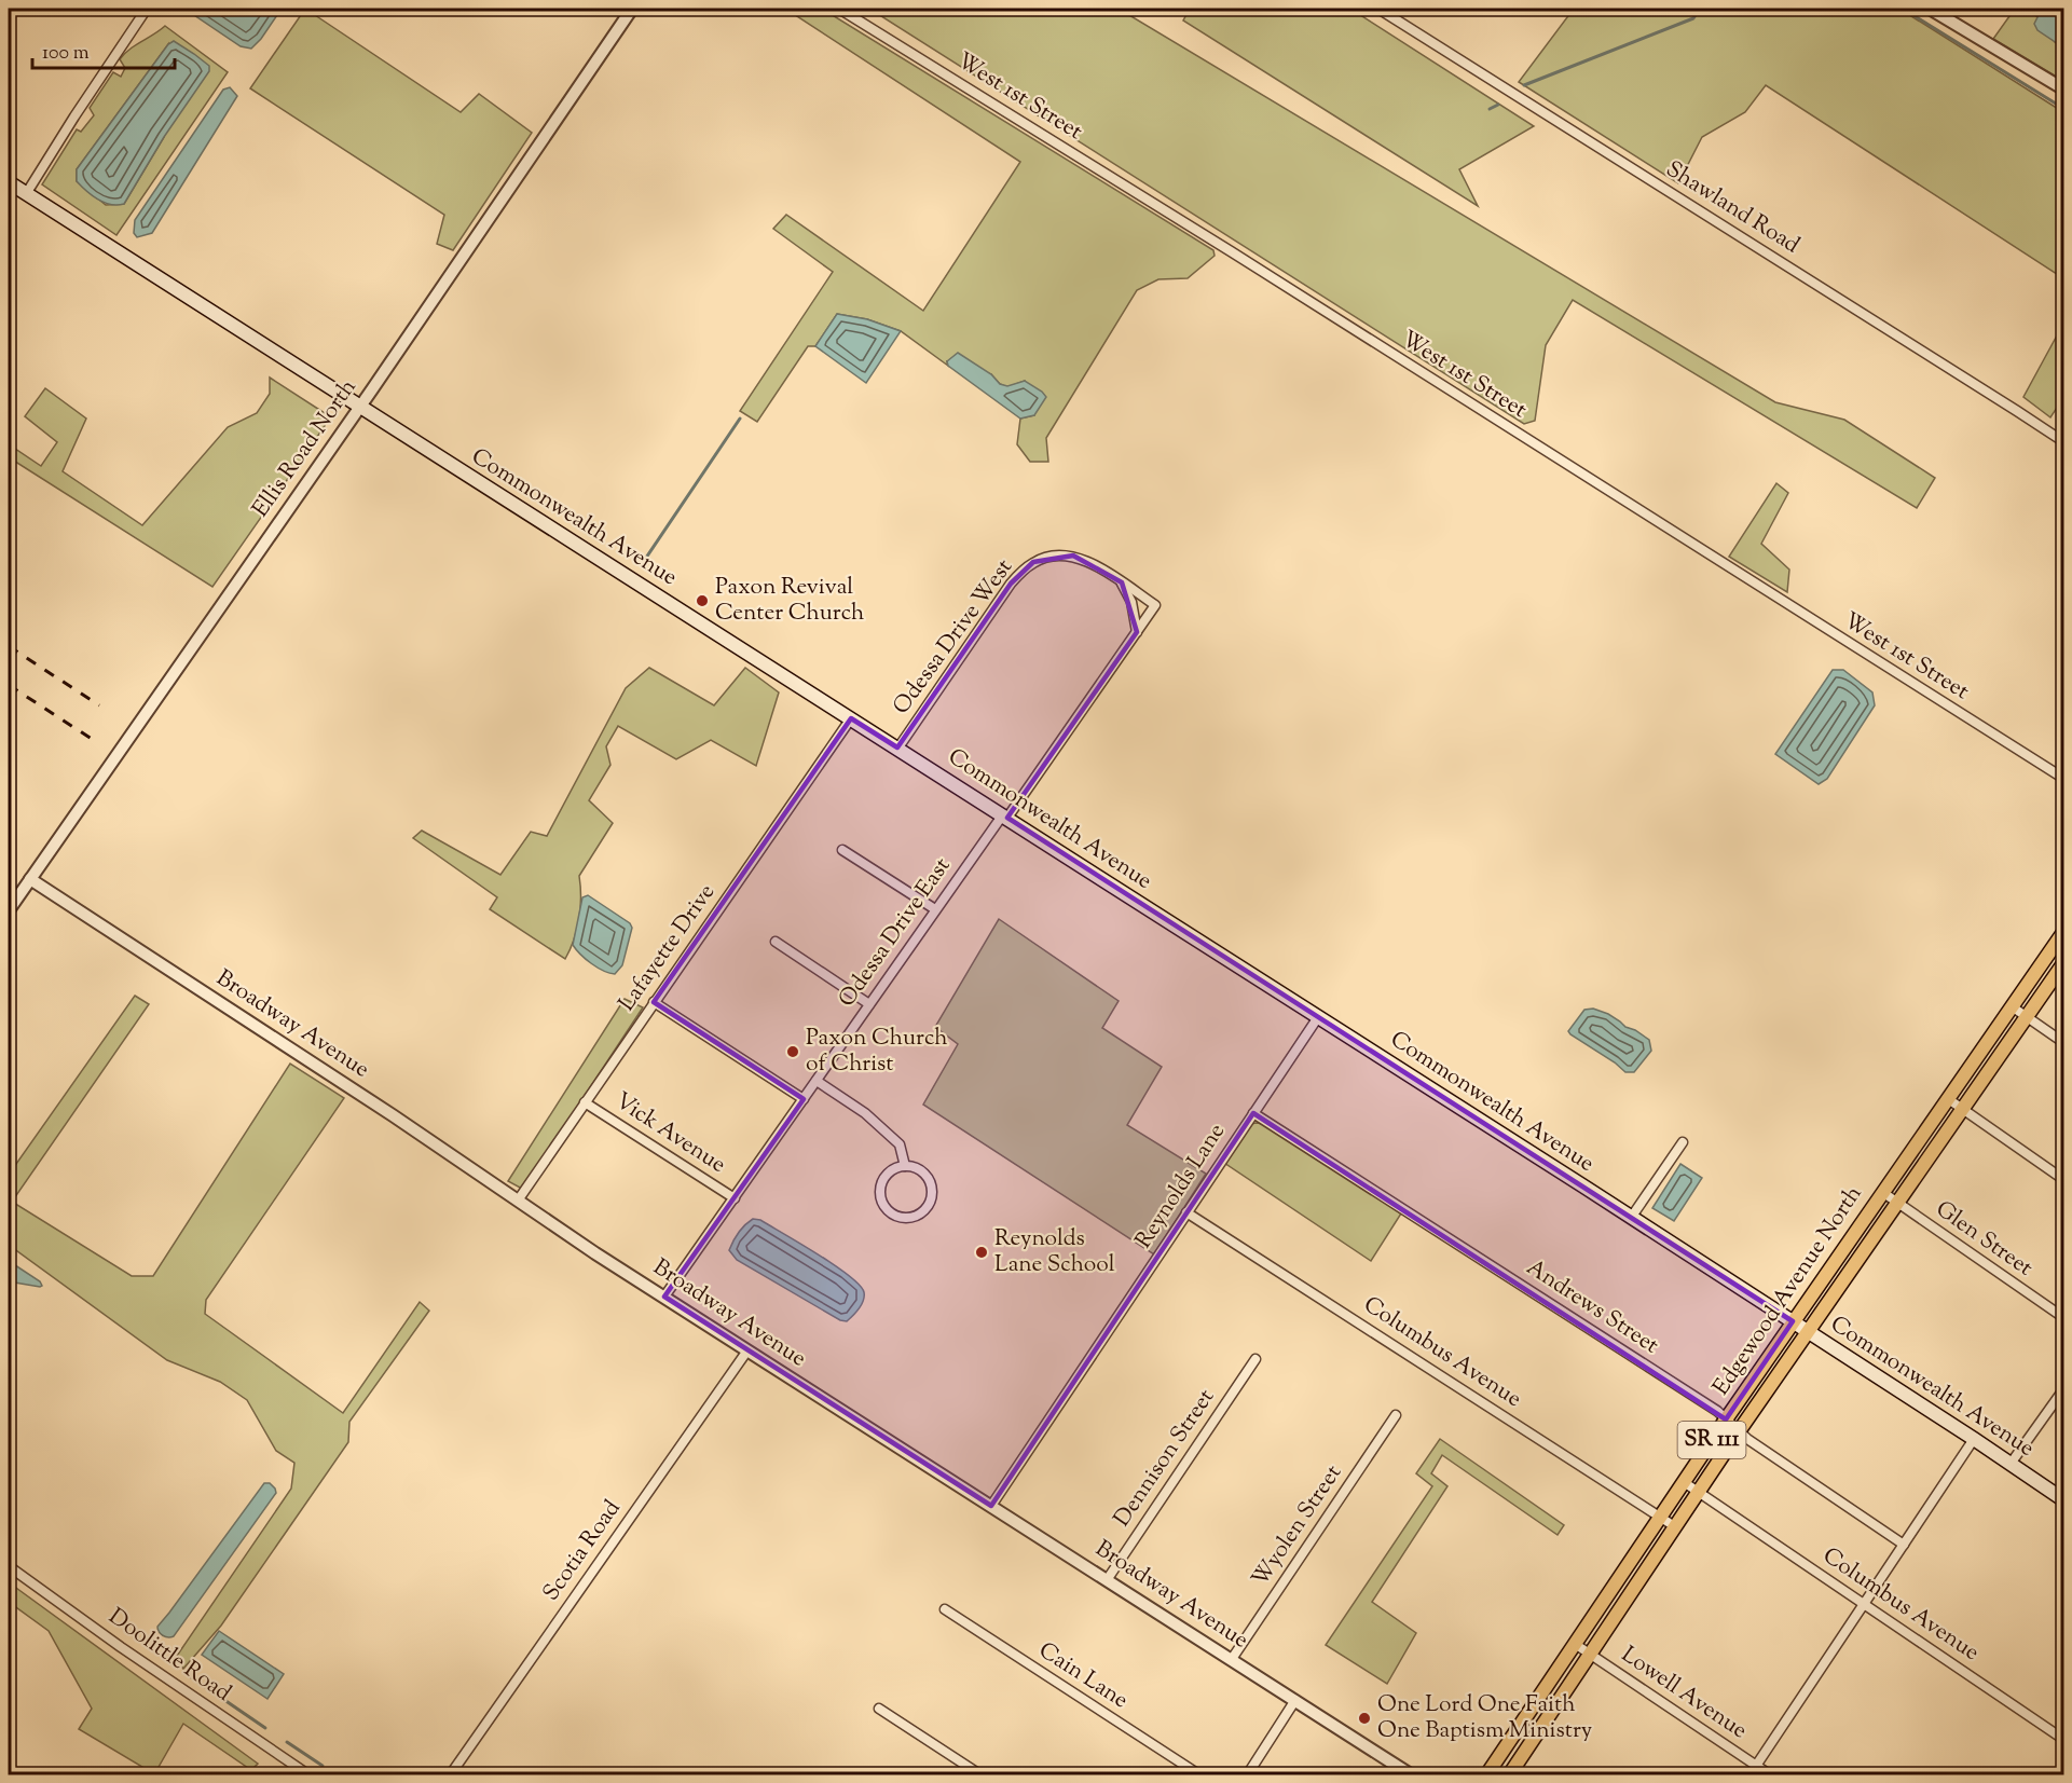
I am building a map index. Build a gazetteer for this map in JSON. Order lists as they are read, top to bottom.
{
  "streets": {
    "main road": ["Commonwealth Avenue", "Edgewood Avenue North", "SR 111"],
    "street": [
      "West 1st Street",
      "Shawland Road",
      "Ellis Road North",
      "Odessa Drive West",
      "Odessa Drive East",
      "Lafayette Drive",
      "Broadway Avenue",
      "Vick Avenue",
      "Reynolds Lane",
      "Glen Street",
      "Andrews Street",
      "Columbus Avenue",
      "Dennison Street",
      "Wyolen Street",
      "Scotia Road",
      "Doolittle Road",
      "Cain Lane",
      "Lowell Avenue"
    ]
  },
  "crossings": [
    ["Ellis Road North", "Commonwealth Avenue"],
    ["Ellis Road North", "Broadway Avenue"],
    ["Commonwealth Avenue", "Odessa Drive West"],
    ["Commonwealth Avenue", "Odessa Drive East"],
    ["Commonwealth Avenue", "Lafayette Drive"],
    ["Commonwealth Avenue", "Reynolds Lane"],
    ["Commonwealth Avenue", "Edgewood Avenue North"],
    ["Odessa Drive West", "Odessa Drive East"],
    ["Odessa Drive East", "Broadway Avenue"],
    ["Odessa Drive East", "Vick Avenue"],
    ["Lafayette Drive", "Broadway Avenue"],
    ["Lafayette Drive", "Vick Avenue"],
    ["Broadway Avenue", "Reynolds Lane"],
    ["Broadway Avenue", "Dennison Street"],
    ["Broadway Avenue", "Wyolen Street"],
    ["Broadway Avenue", "Scotia Road"],
    ["Reynolds Lane", "Andrews Street"],
    ["Reynolds Lane", "Columbus Avenue"],
    ["Glen Street", "Edgewood Avenue North"],
    ["Edgewood Avenue North", "Andrews Street"],
    ["Edgewood Avenue North", "Columbus Avenue"],
    ["Edgewood Avenue North", "Lowell Avenue"]
  ],
  "places": [
    "Paxon Revival Center Church",
    "Paxon Church of Christ",
    "Reynolds Lane School",
    "One Lord One Faith One Baptism Ministry"
  ],
  "scale_bar": "100 m"
}
